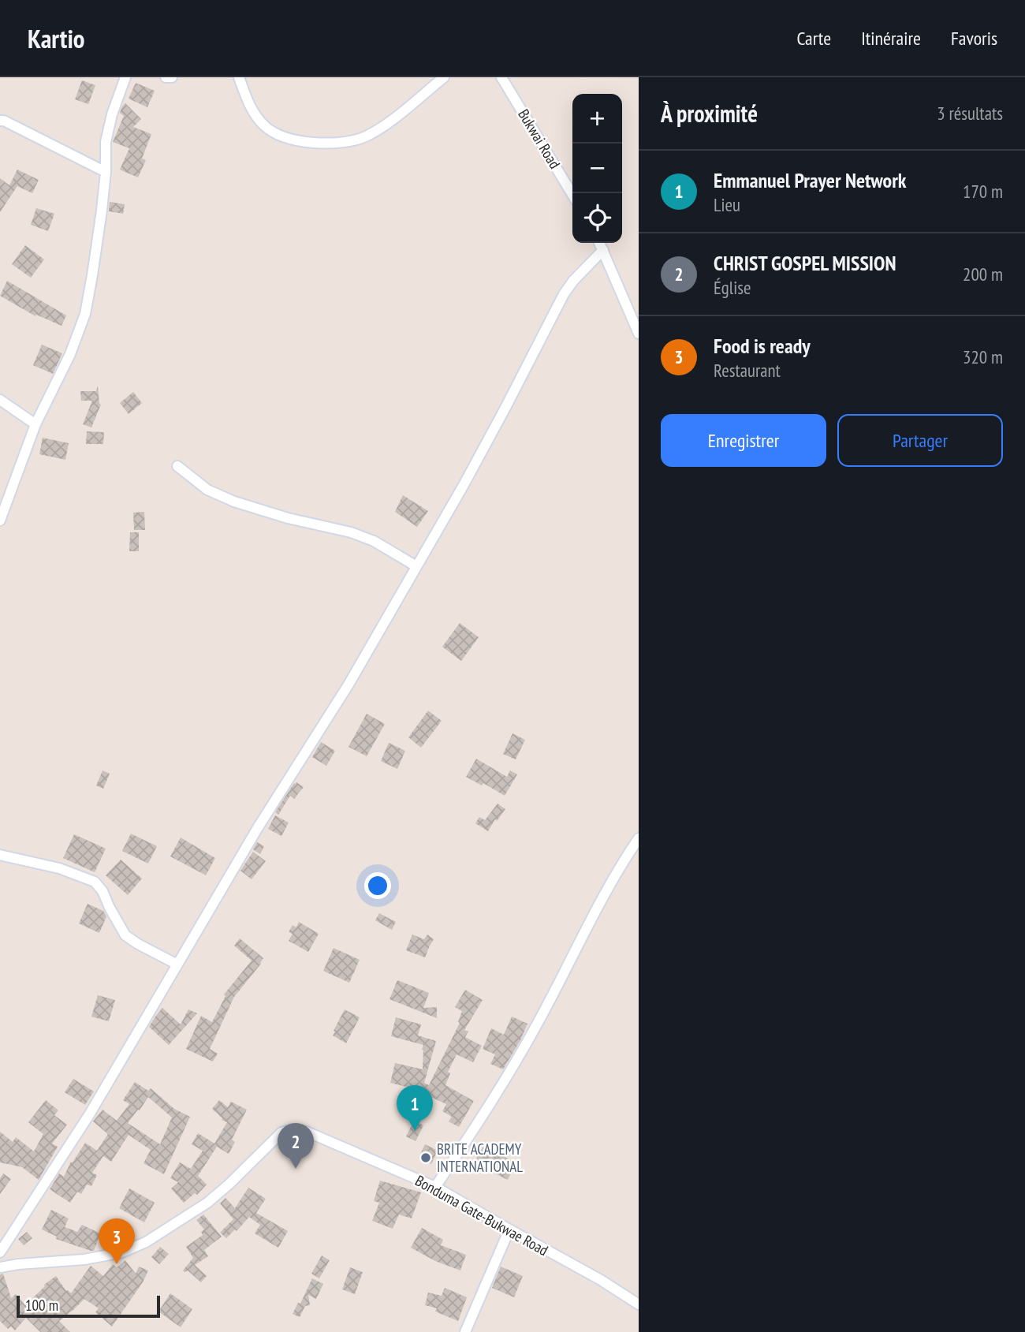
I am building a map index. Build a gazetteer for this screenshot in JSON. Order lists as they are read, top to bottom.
{
  "streets": {
    "street": ["Bukwai Road", "Bonduma Gate-Bukwae Road"]
  },
  "places": ["BRITE ACADEMY INTERNATIONAL"],
  "scale_bar": "100 m",
  "page": {
    "header": "Kartio",
    "nav": ["Carte", "Itinéraire", "Favoris"],
    "heading": ["À proximité", "3 résultats"],
    "map_buttons": ["+", "−"],
    "list": [
      {
        "mark": "1",
        "name": "Emmanuel Prayer Network",
        "note": "Lieu",
        "value": "170 m"
      },
      {
        "mark": "2",
        "name": "CHRIST GOSPEL MISSION",
        "note": "Église",
        "value": "200 m"
      },
      {
        "mark": "3",
        "name": "Food is ready",
        "note": "Restaurant",
        "value": "320 m"
      }
    ],
    "buttons": ["Enregistrer", "Partager"],
    "pins": ["1", "2", "3"],
    "scale": "100 m"
  }
}
